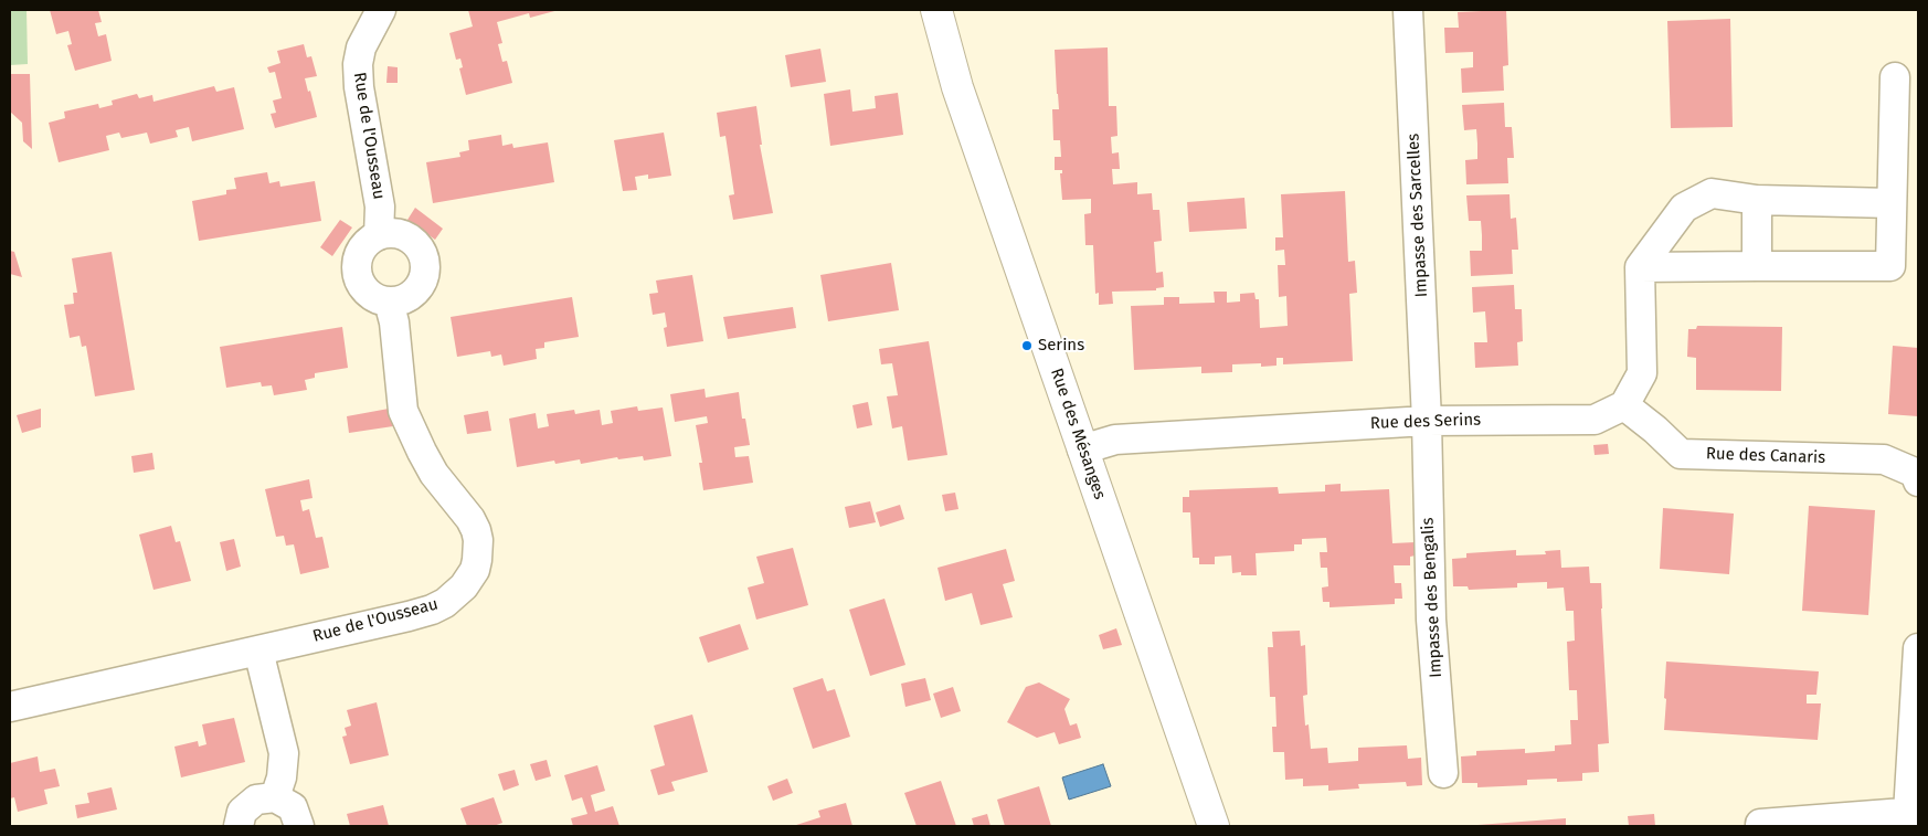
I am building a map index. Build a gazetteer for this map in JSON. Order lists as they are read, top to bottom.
{
  "streets": {
    "main road": ["Rue des Mésanges"],
    "street": [
      "Rue de l'Ousseau",
      "Impasse des Sarcelles",
      "Rue des Serins",
      "Rue des Canaris",
      "Impasse des Bengalis"
    ]
  },
  "crossings": [
    ["Impasse des Sarcelles", "Rue des Serins"],
    ["Impasse des Sarcelles", "Impasse des Bengalis"],
    ["Rue des Serins", "Rue des Mésanges"],
    ["Rue des Serins", "Rue des Canaris"],
    ["Rue des Serins", "Impasse des Bengalis"]
  ],
  "places": ["Serins"]
}
